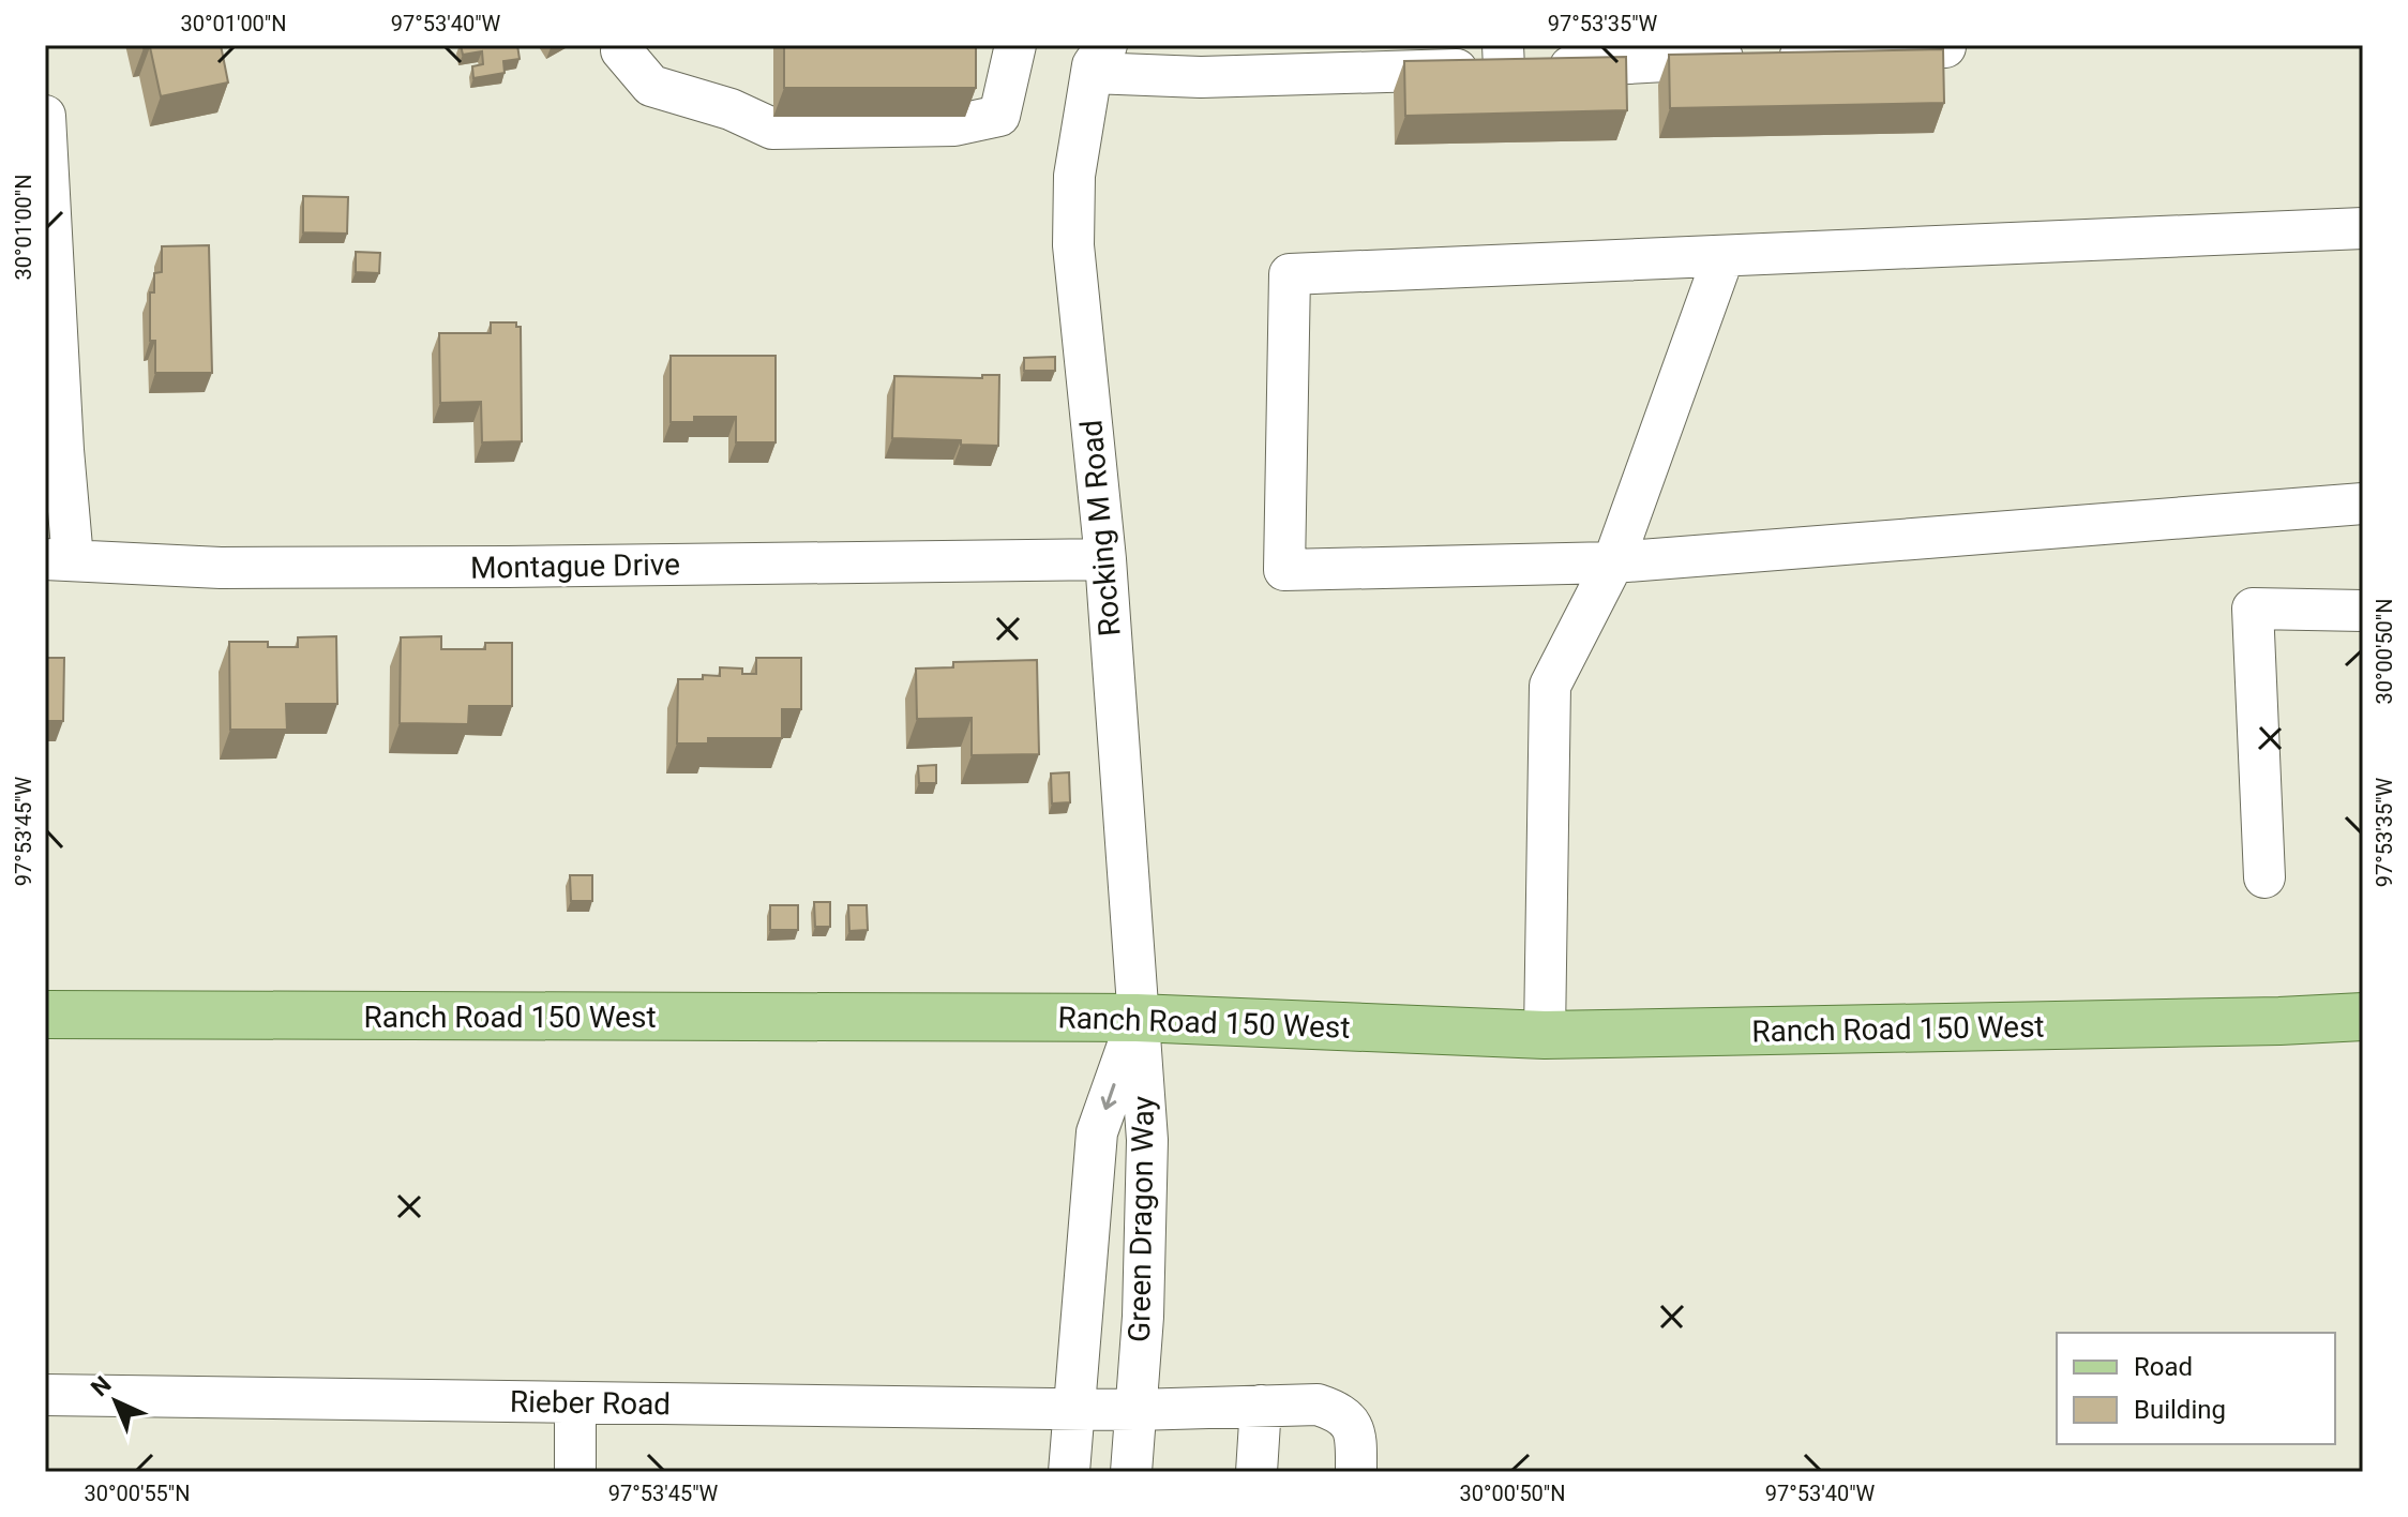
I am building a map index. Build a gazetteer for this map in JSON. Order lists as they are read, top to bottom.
{
  "streets": {
    "main road": ["Ranch Road 150 West"],
    "street": [
      "Rocking M Road",
      "Montague Drive",
      "Green Dragon Way",
      "Rieber Road"
    ]
  },
  "crossings": [
    ["Rocking M Road", "Montague Drive"],
    ["Rocking M Road", "Ranch Road 150 West"],
    ["Rocking M Road", "Green Dragon Way"],
    ["Ranch Road 150 West", "Green Dragon Way"],
    ["Green Dragon Way", "Rieber Road"]
  ],
  "legend": ["Road", "Building"],
  "north": "top left",
  "coordinates": [
    "30°01'00\"N",
    "97°53'40\"W",
    "97°53'35\"W",
    "30°00'50\"N",
    "97°53'45\"W",
    "30°00'55\"N"
  ]
}
